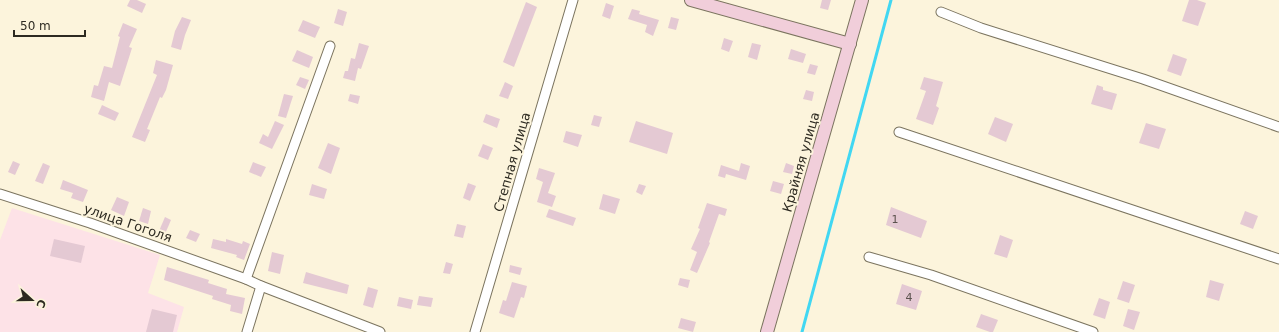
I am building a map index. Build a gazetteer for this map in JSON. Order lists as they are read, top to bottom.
{
  "streets": {
    "main road": ["Крайняя улица"],
    "street": ["Степная улица", "улица Гоголя"]
  },
  "house_numbers": ["1", "4"],
  "scale_bar": "50 m",
  "north": "right"
}
